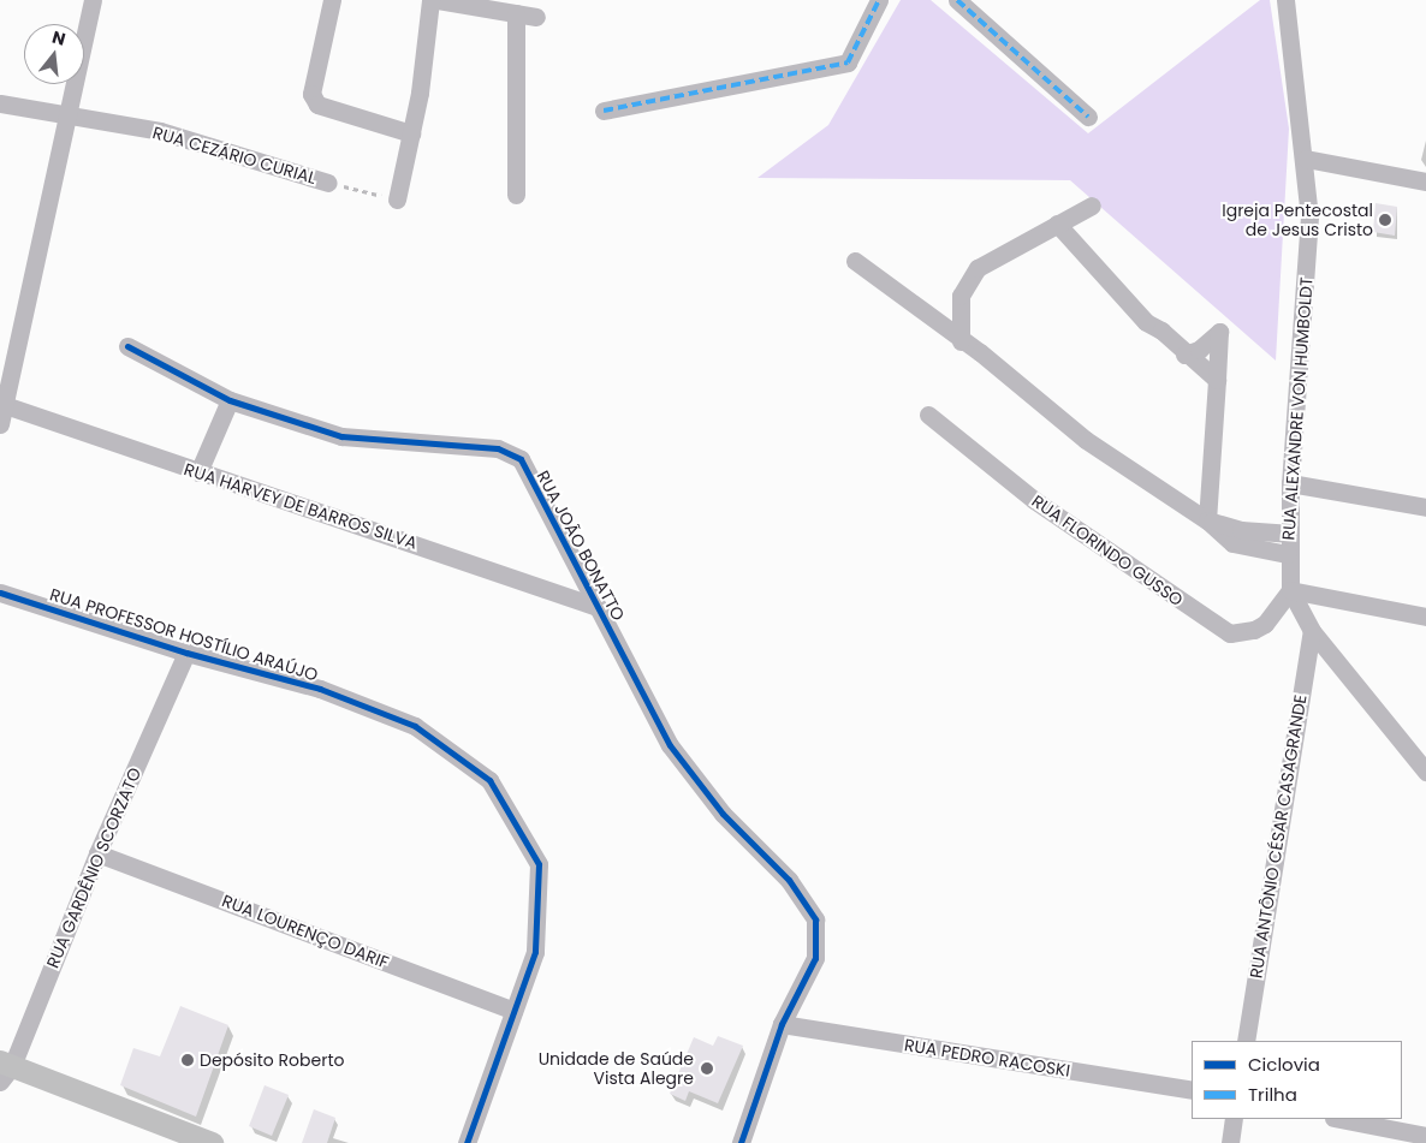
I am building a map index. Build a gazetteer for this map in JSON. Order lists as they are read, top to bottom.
{
  "streets": {
    "street": [
      "RUA CEZÁRIO CURIAL",
      "RUA ALEXANDRE VON HUMBOLDT",
      "RUA HARVEY DE BARROS SILVA",
      "RUA JOÃO BONATTO",
      "RUA FLORINDO GUSSO",
      "RUA PROFESSOR HOSTÍLIO ARAÚJO",
      "RUA ANTÔNIO CÉSAR CASAGRANDE",
      "RUA GARDÊNIO SCORZATO",
      "RUA LOURENÇO DARIF",
      "RUA PEDRO RACOSKI"
    ]
  },
  "crossings": [
    ["RUA ALEXANDRE VON HUMBOLDT", "RUA FLORINDO GUSSO"],
    ["RUA ALEXANDRE VON HUMBOLDT", "RUA ANTÔNIO CÉSAR CASAGRANDE"],
    ["RUA HARVEY DE BARROS SILVA", "RUA JOÃO BONATTO"],
    ["RUA JOÃO BONATTO", "RUA PEDRO RACOSKI"],
    ["RUA PROFESSOR HOSTÍLIO ARAÚJO", "RUA GARDÊNIO SCORZATO"],
    ["RUA PROFESSOR HOSTÍLIO ARAÚJO", "RUA LOURENÇO DARIF"],
    ["RUA GARDÊNIO SCORZATO", "RUA LOURENÇO DARIF"]
  ],
  "places": ["Igreja Pentecostal de Jesus Cristo", "Depósito Roberto", "Unidade de Saúde Vista Alegre"],
  "legend": ["Ciclovia", "Trilha"],
  "north": "top"
}
